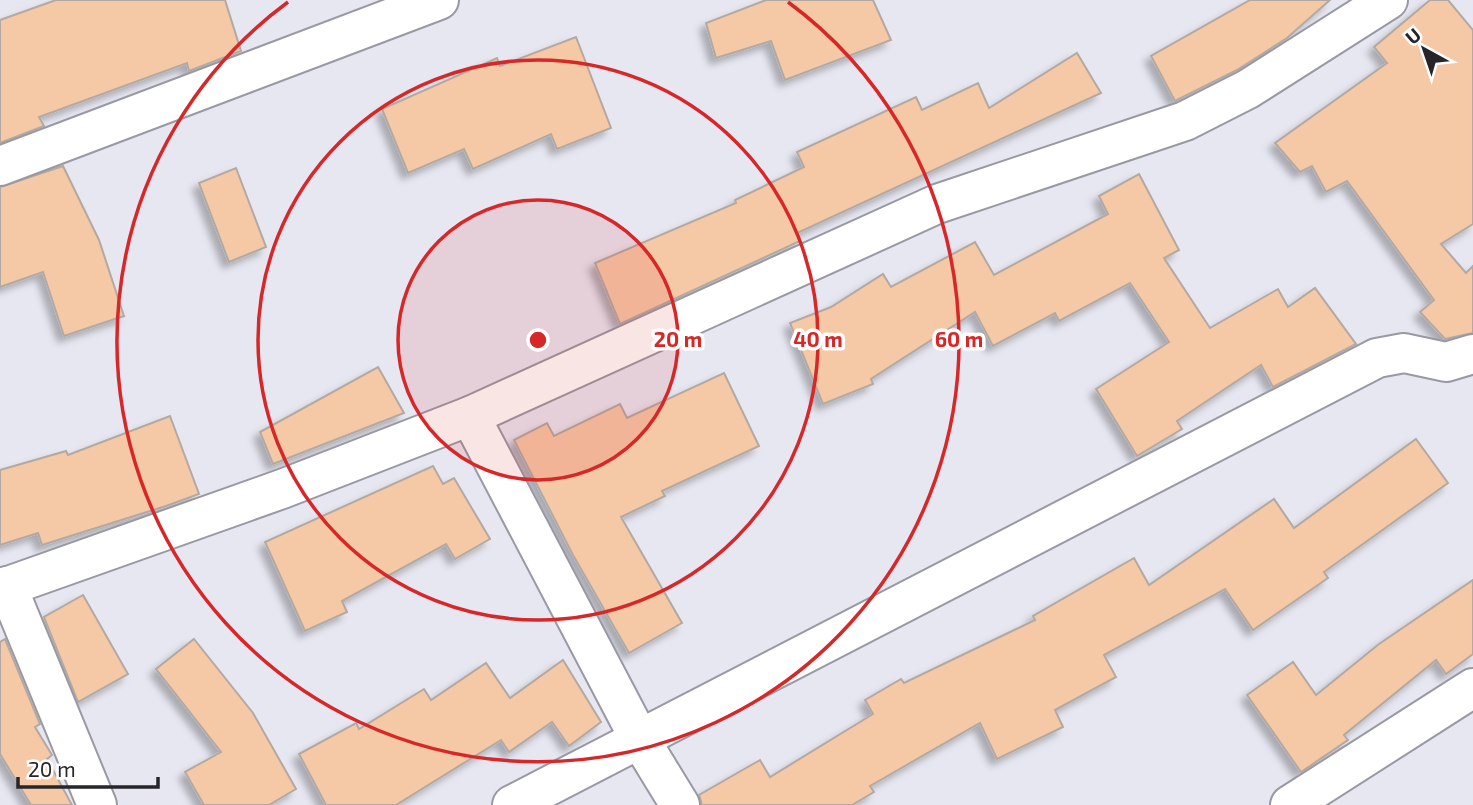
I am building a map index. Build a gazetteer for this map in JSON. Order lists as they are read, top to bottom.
{
  "scale_bar": "20 m",
  "north": "top left",
  "rings": ["20 m", "40 m", "60 m"]
}
